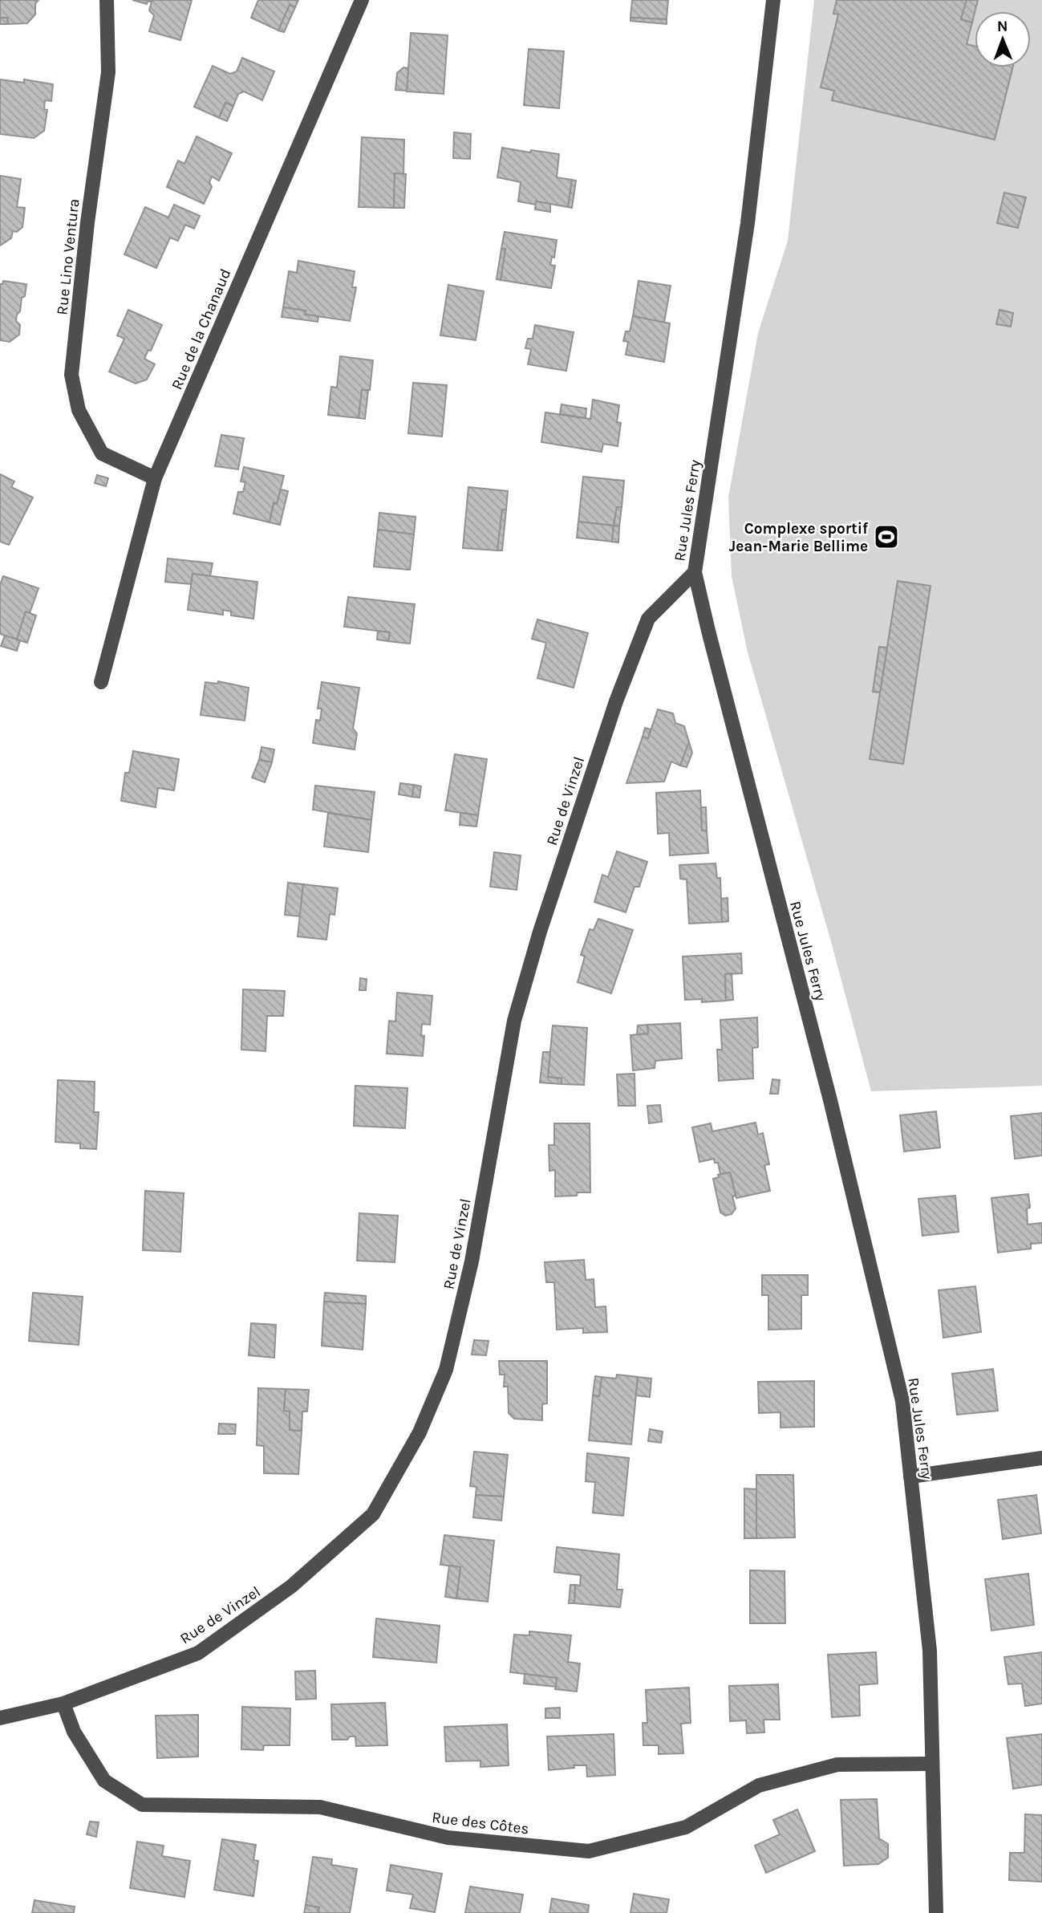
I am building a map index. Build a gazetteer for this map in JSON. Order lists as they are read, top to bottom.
{
  "streets": {
    "street": [
      "Rue Lino Ventura",
      "Rue de la Chanaud",
      "Rue Jules Ferry",
      "Rue de Vinzel",
      "Rue des Côtes"
    ]
  },
  "crossings": [
    ["Rue Lino Ventura", "Rue de la Chanaud"],
    ["Rue Jules Ferry", "Rue de Vinzel"],
    ["Rue Jules Ferry", "Rue des Côtes"],
    ["Rue de Vinzel", "Rue des Côtes"]
  ],
  "places": {
    "sports": ["Complexe sportif Jean-Marie Bellime"]
  },
  "north": "top"
}
